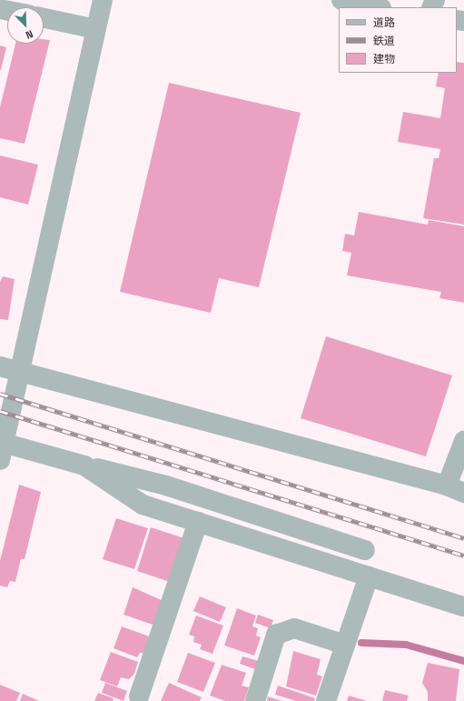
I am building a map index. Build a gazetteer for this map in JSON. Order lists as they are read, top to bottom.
{
  "legend": ["道路", "鉄道", "建物"],
  "north": "bottom right"
}
